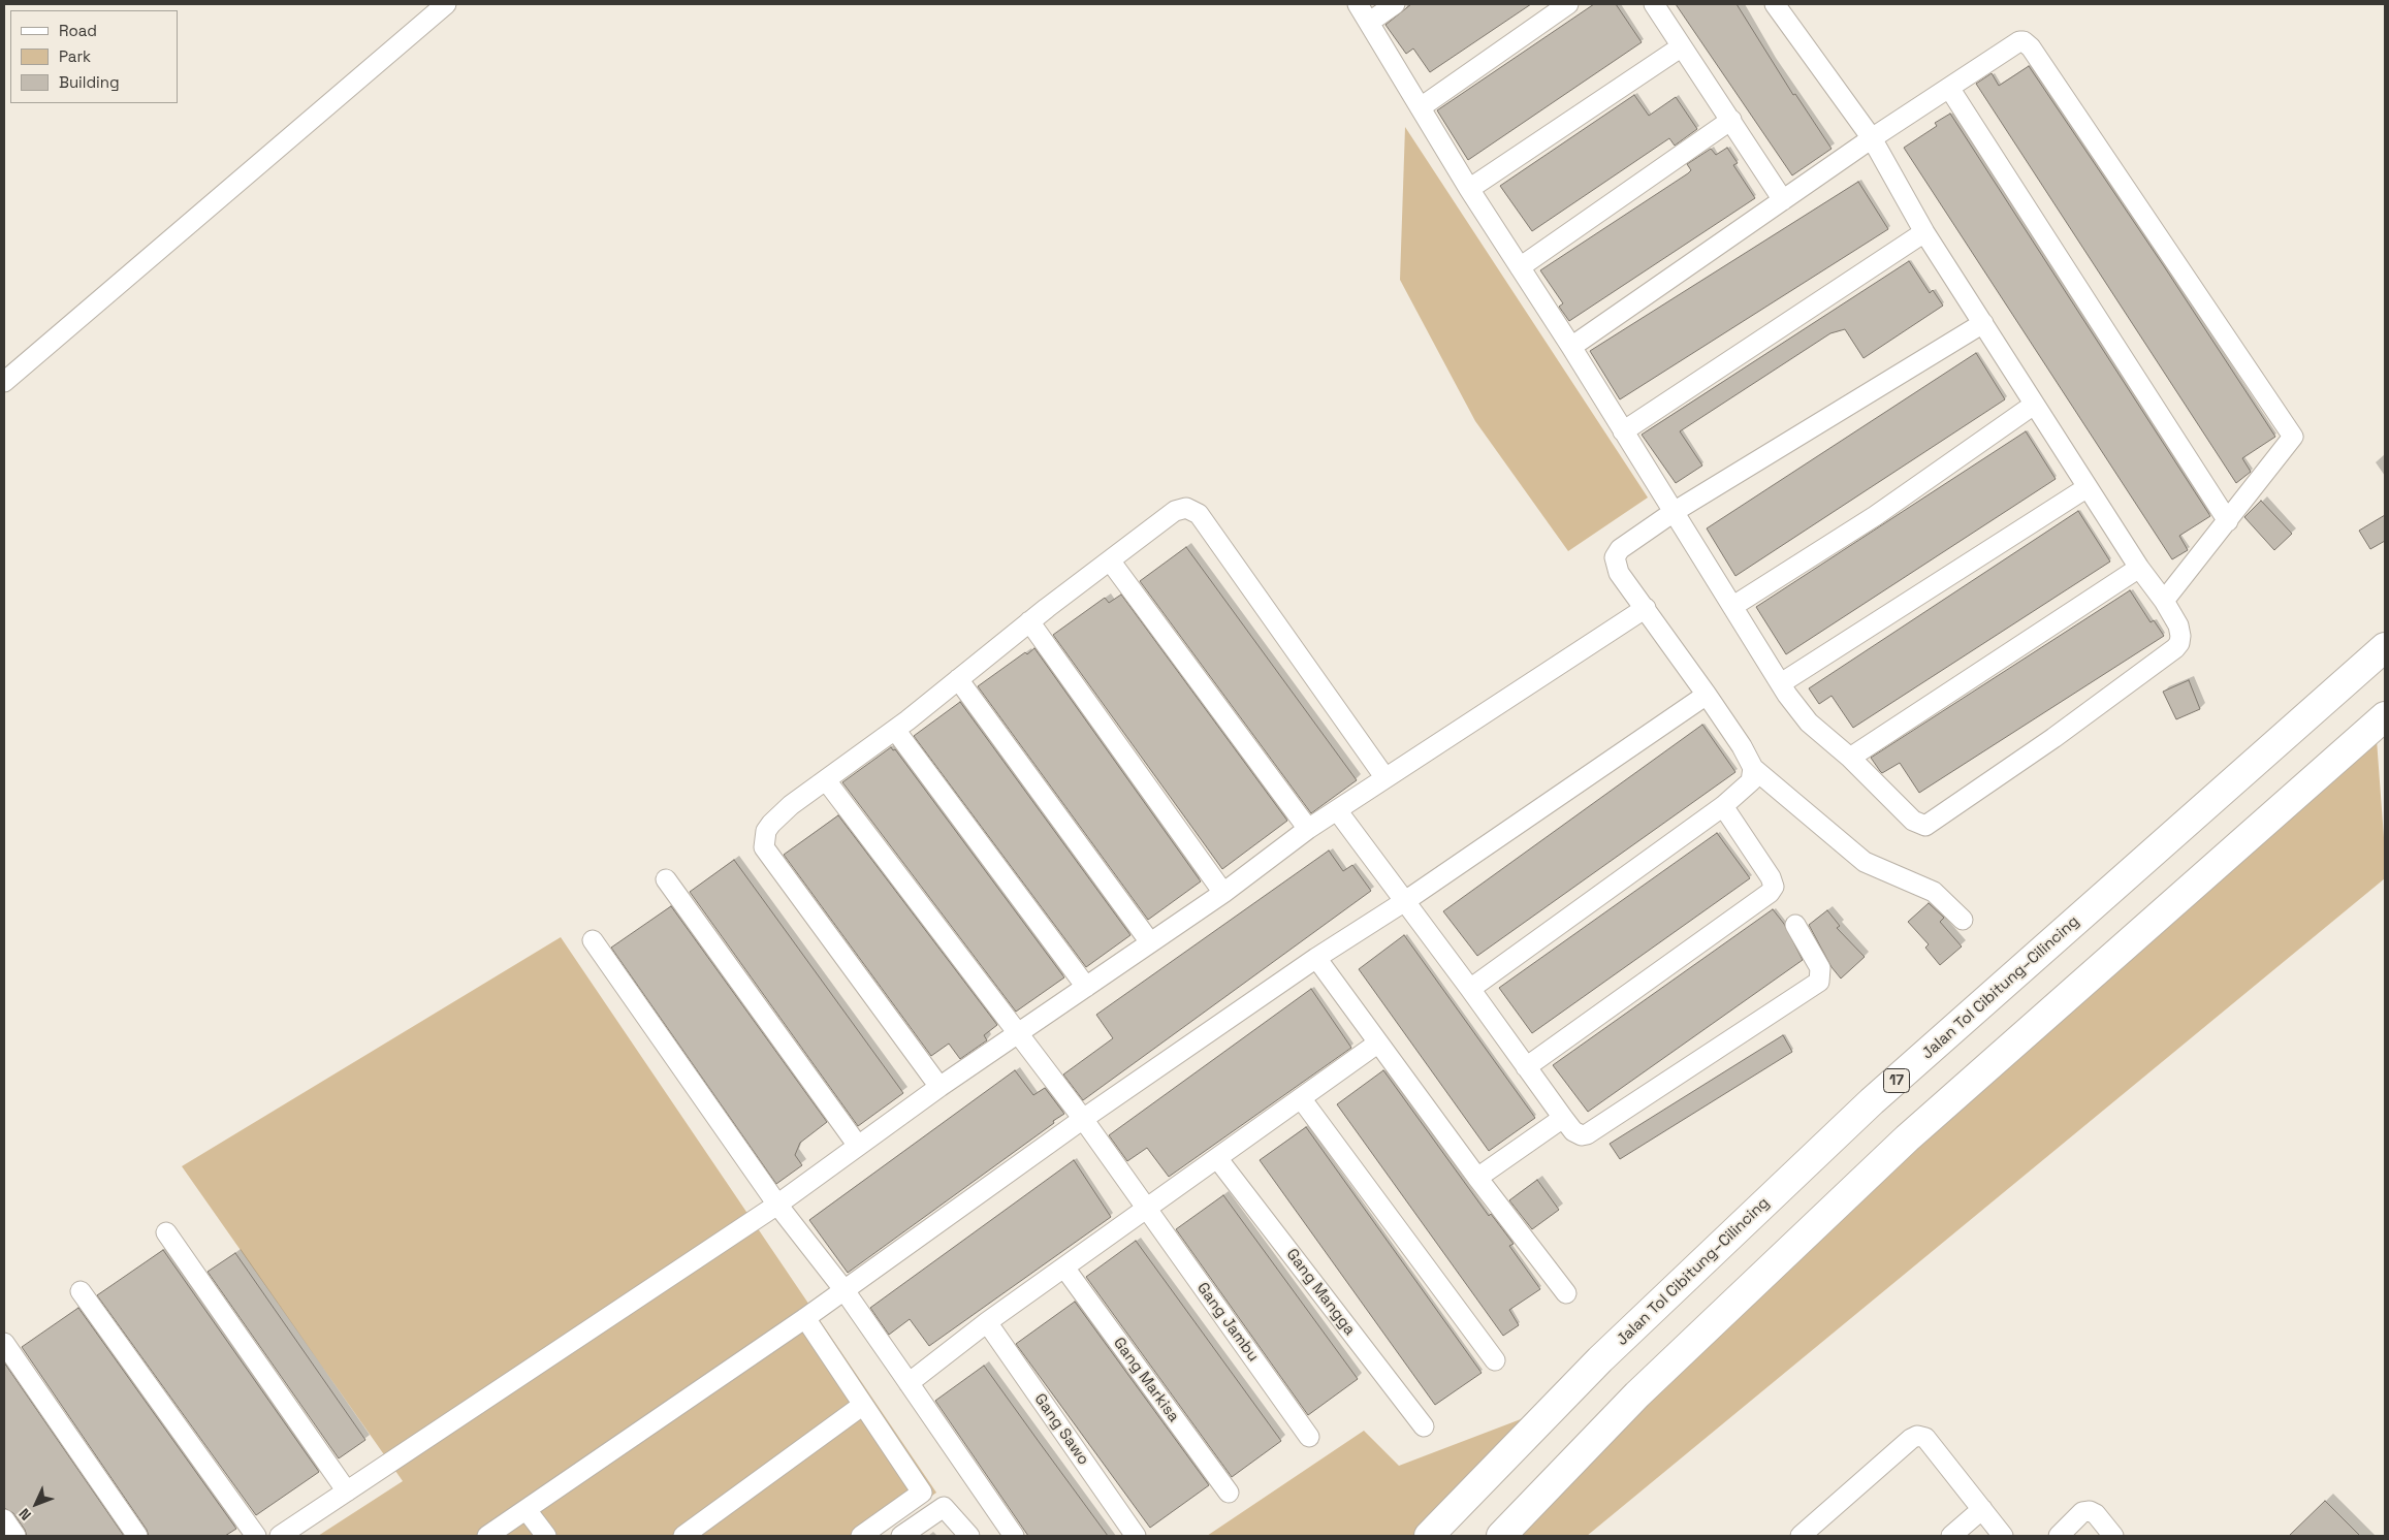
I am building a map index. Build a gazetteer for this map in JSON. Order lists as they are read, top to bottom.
{
  "streets": {
    "highway": ["Jalan Tol Cibitung–Cilincing", "17"],
    "street": [
      "Gang Mangga",
      "Gang Jambu",
      "Gang Markisa",
      "Gang Sawo"
    ]
  },
  "legend": ["Road", "Park", "Building"],
  "north": "bottom left"
}
